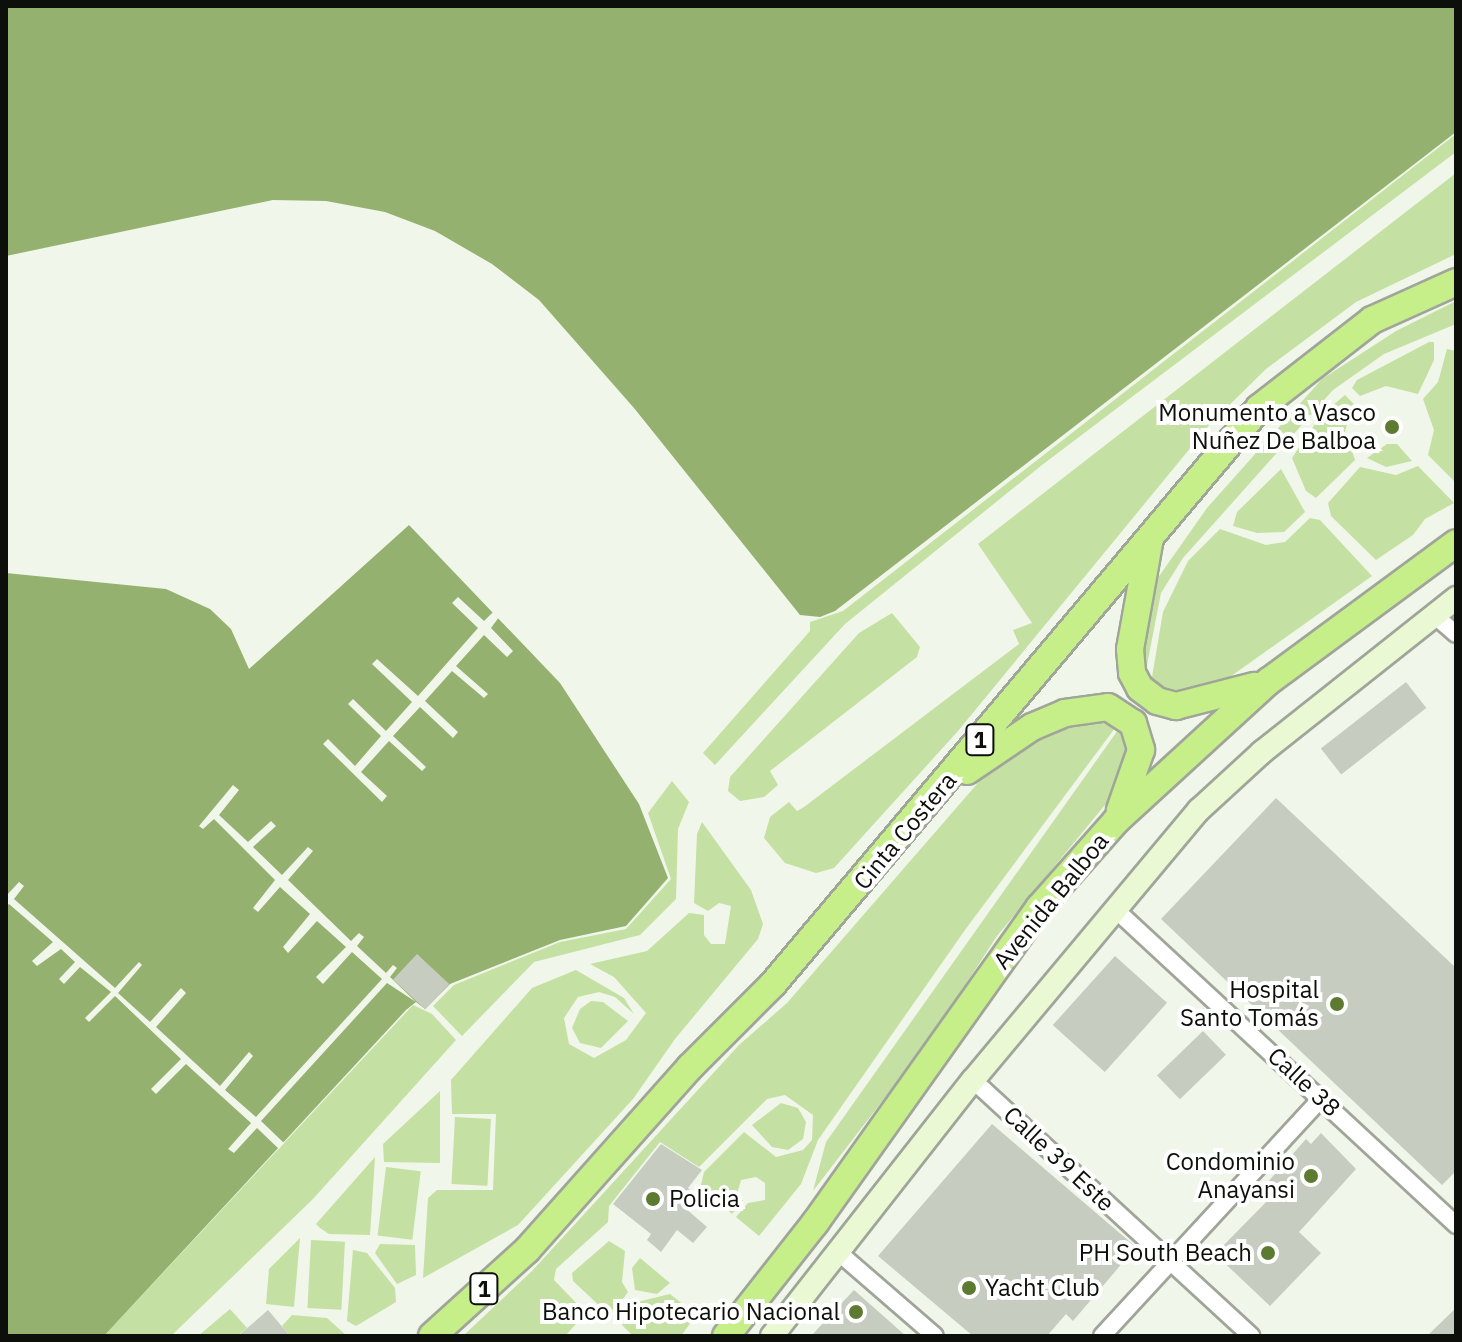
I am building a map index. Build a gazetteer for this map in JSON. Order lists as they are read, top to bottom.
{
  "streets": {
    "highway": ["1", "Cinta Costera", "Avenida Balboa"],
    "street": ["Calle 38", "Calle 39 Este"]
  },
  "places": [
    "Monumento a Vasco Nuñez De Balboa",
    "Hospital Santo Tomás",
    "Condominio Anayansi",
    "Policia",
    "PH South Beach",
    "Yacht Club",
    "Banco Hipotecario Nacional"
  ]
}
